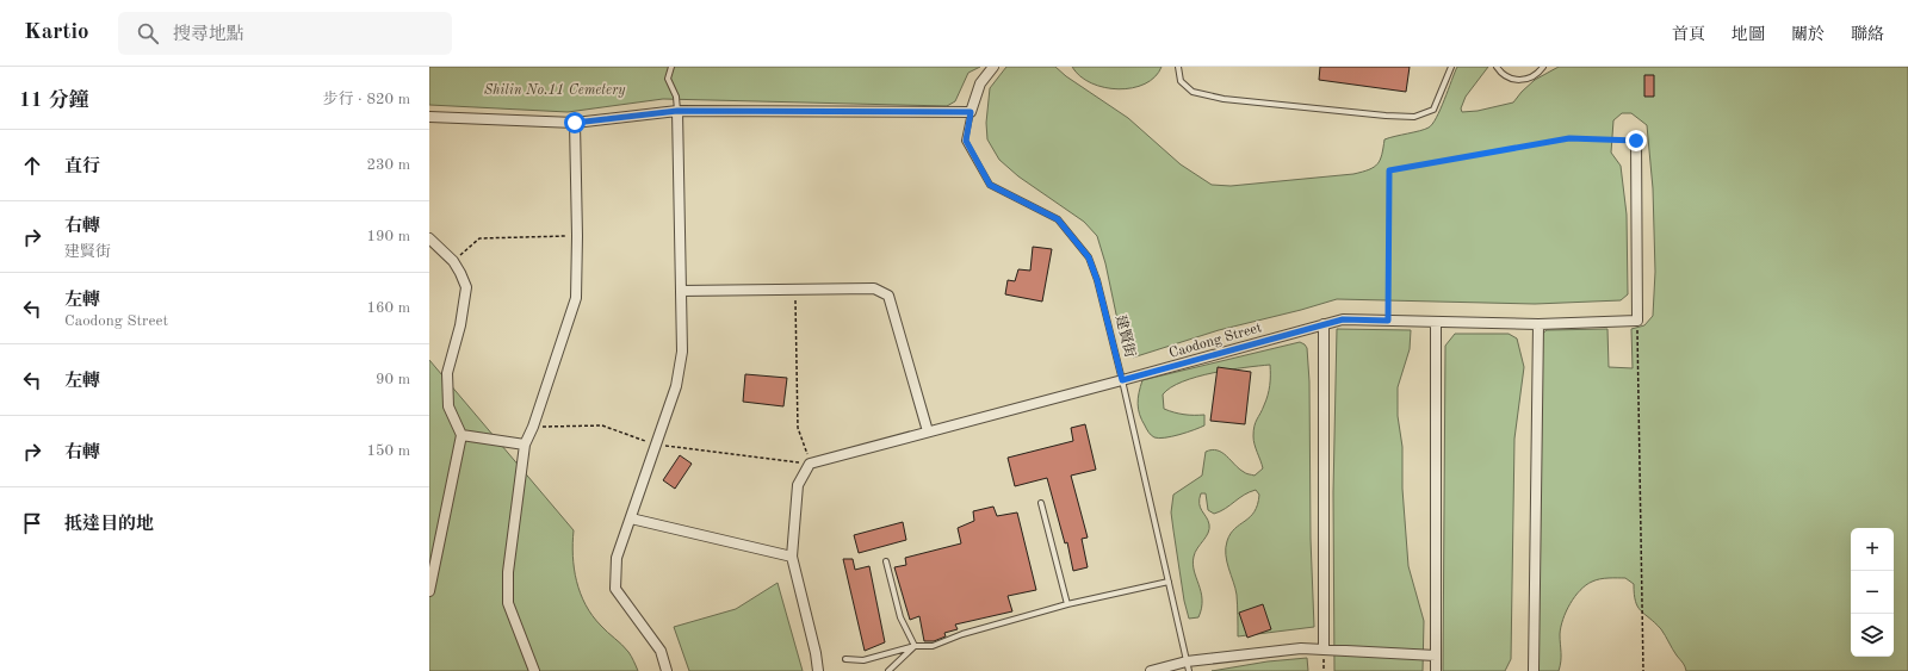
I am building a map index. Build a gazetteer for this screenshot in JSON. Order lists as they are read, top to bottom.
{
  "streets": {
    "street": ["建賢街", "Caodong Street"]
  },
  "crossings": [
    ["建賢街", "Caodong Street"]
  ],
  "parks": ["Shilin No.11 Cemetery"],
  "page": {
    "header": "Kartio",
    "search": "搜尋地點",
    "nav": [
      "首頁",
      "地圖",
      "關於",
      "聯絡"
    ],
    "heading": ["11 分鐘", "步行 · 820 m"],
    "list": [
      ["直行", "230 m"],
      ["右轉", "建賢街", "190 m"],
      ["左轉", "Caodong Street", "160 m"],
      ["左轉", "90 m"],
      ["右轉", "150 m"],
      "抵達目的地"
    ],
    "map_buttons": ["+", "−"]
  }
}
